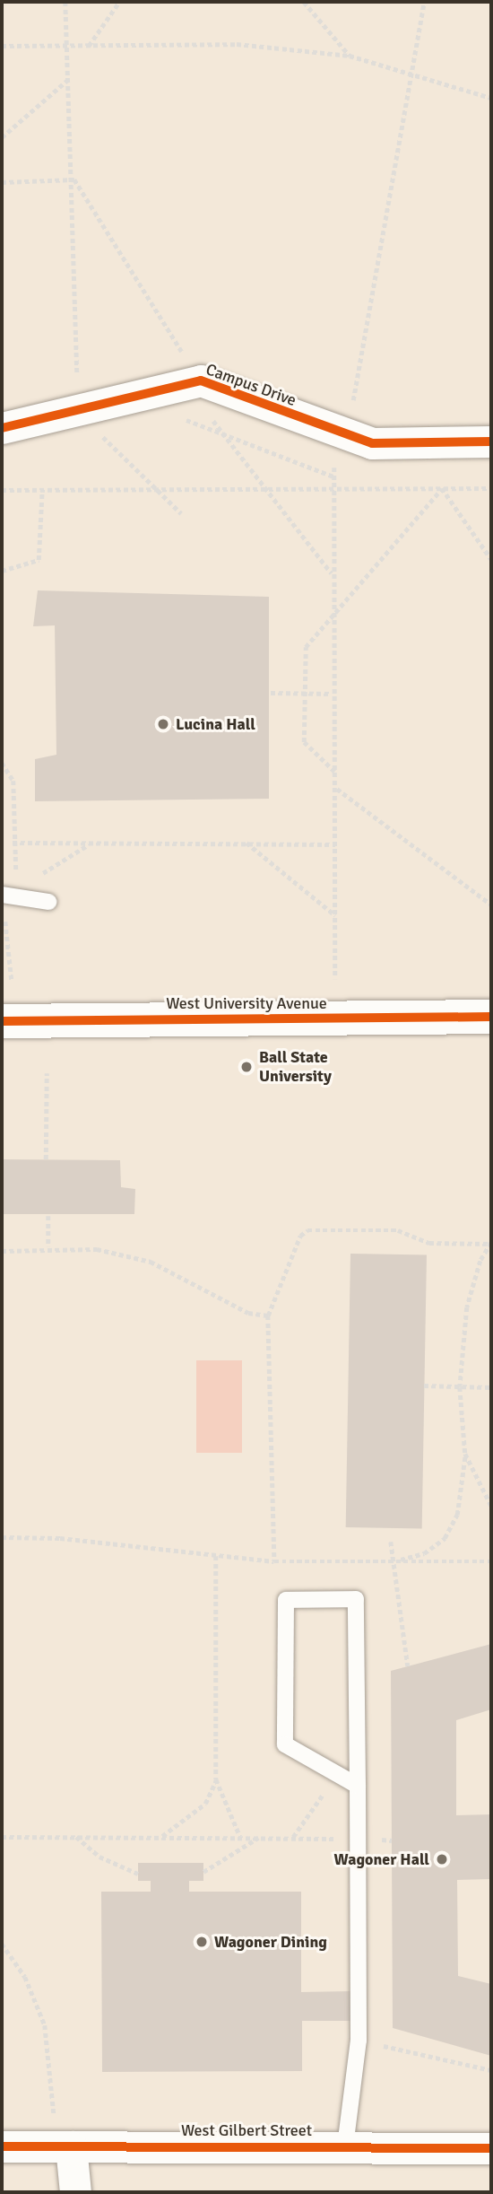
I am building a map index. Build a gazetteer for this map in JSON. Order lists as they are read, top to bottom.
{
  "streets": {
    "street": ["Campus Drive", "West University Avenue", "West Gilbert Street"]
  },
  "places": [
    "Lucina Hall",
    "Ball State University",
    "Wagoner Hall",
    "Wagoner Dining"
  ]
}
